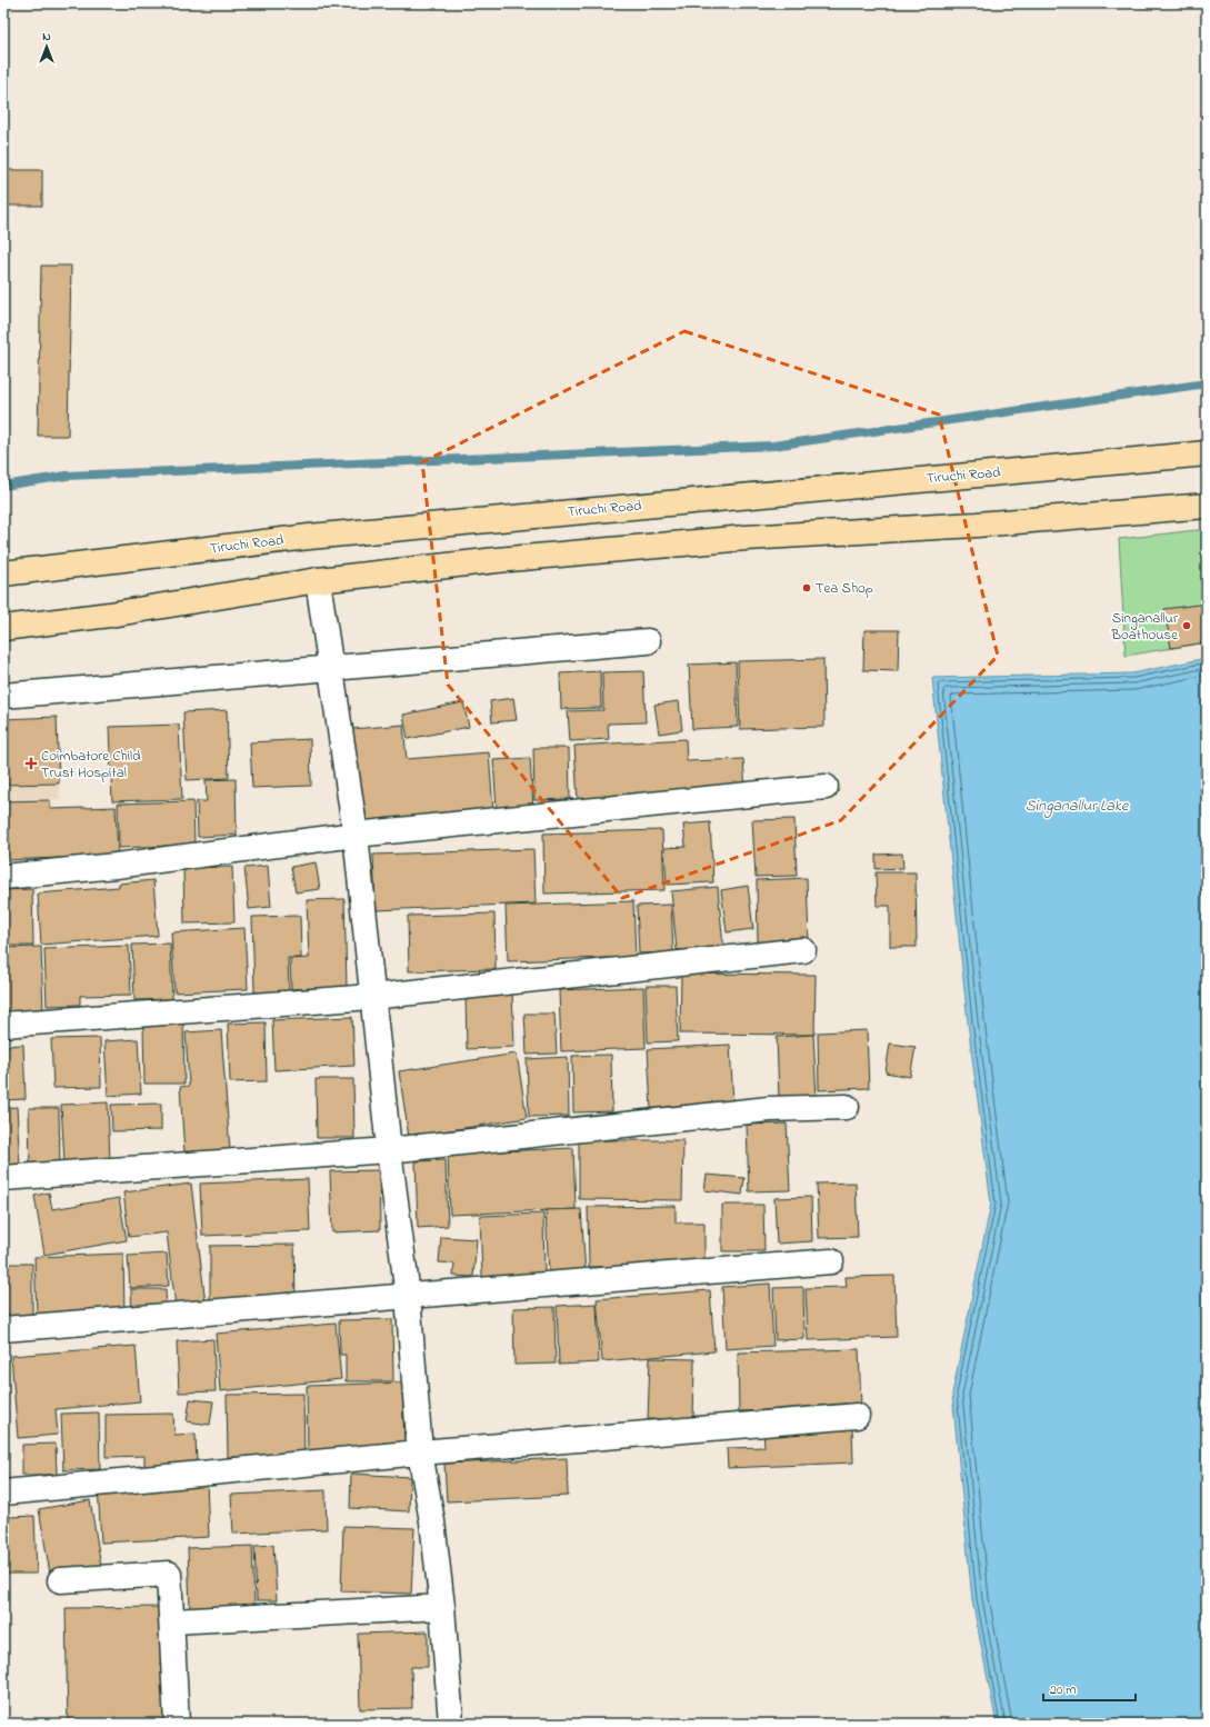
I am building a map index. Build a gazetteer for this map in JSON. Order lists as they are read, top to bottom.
{
  "streets": {
    "highway": ["Tiruchi Road"]
  },
  "water": ["Singanallur Lake"],
  "places": {
    "other": ["Tea Shop", "Singanallur Boathouse"],
    "health": ["Coimbatore Child Trust Hospital"]
  },
  "scale_bar": "20 m",
  "north": "top"
}
